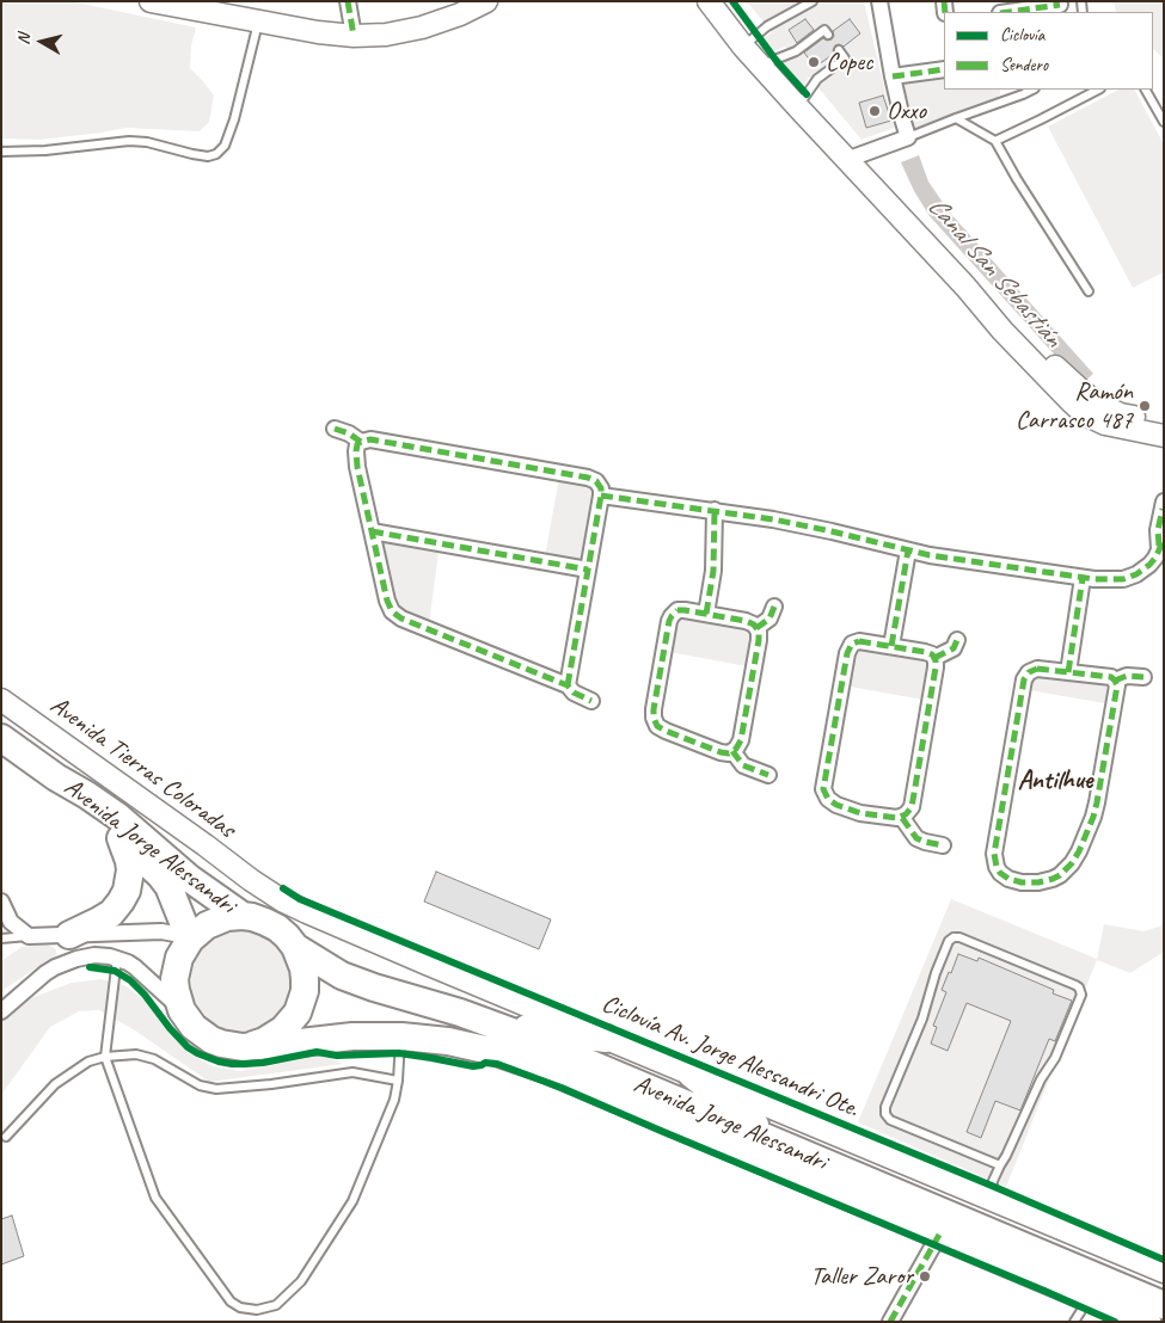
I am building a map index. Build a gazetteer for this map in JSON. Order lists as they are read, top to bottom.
{
  "streets": {
    "highway": ["Avenida Jorge Alessandri"],
    "street": ["Avenida Tierras Coloradas"],
    "cycle path": ["Ciclovía Av. Jorge Alessandri Ote."]
  },
  "crossings": [
    ["Avenida Tierras Coloradas", "Avenida Jorge Alessandri"]
  ],
  "districts": ["Antilhue"],
  "water": ["Canal San Sebastián"],
  "places": [
    "Copec",
    "Oxxo",
    "Ramón Carrasco 487",
    "Taller Zaror"
  ],
  "legend": ["Ciclovía", "Sendero"],
  "north": "left"
}
